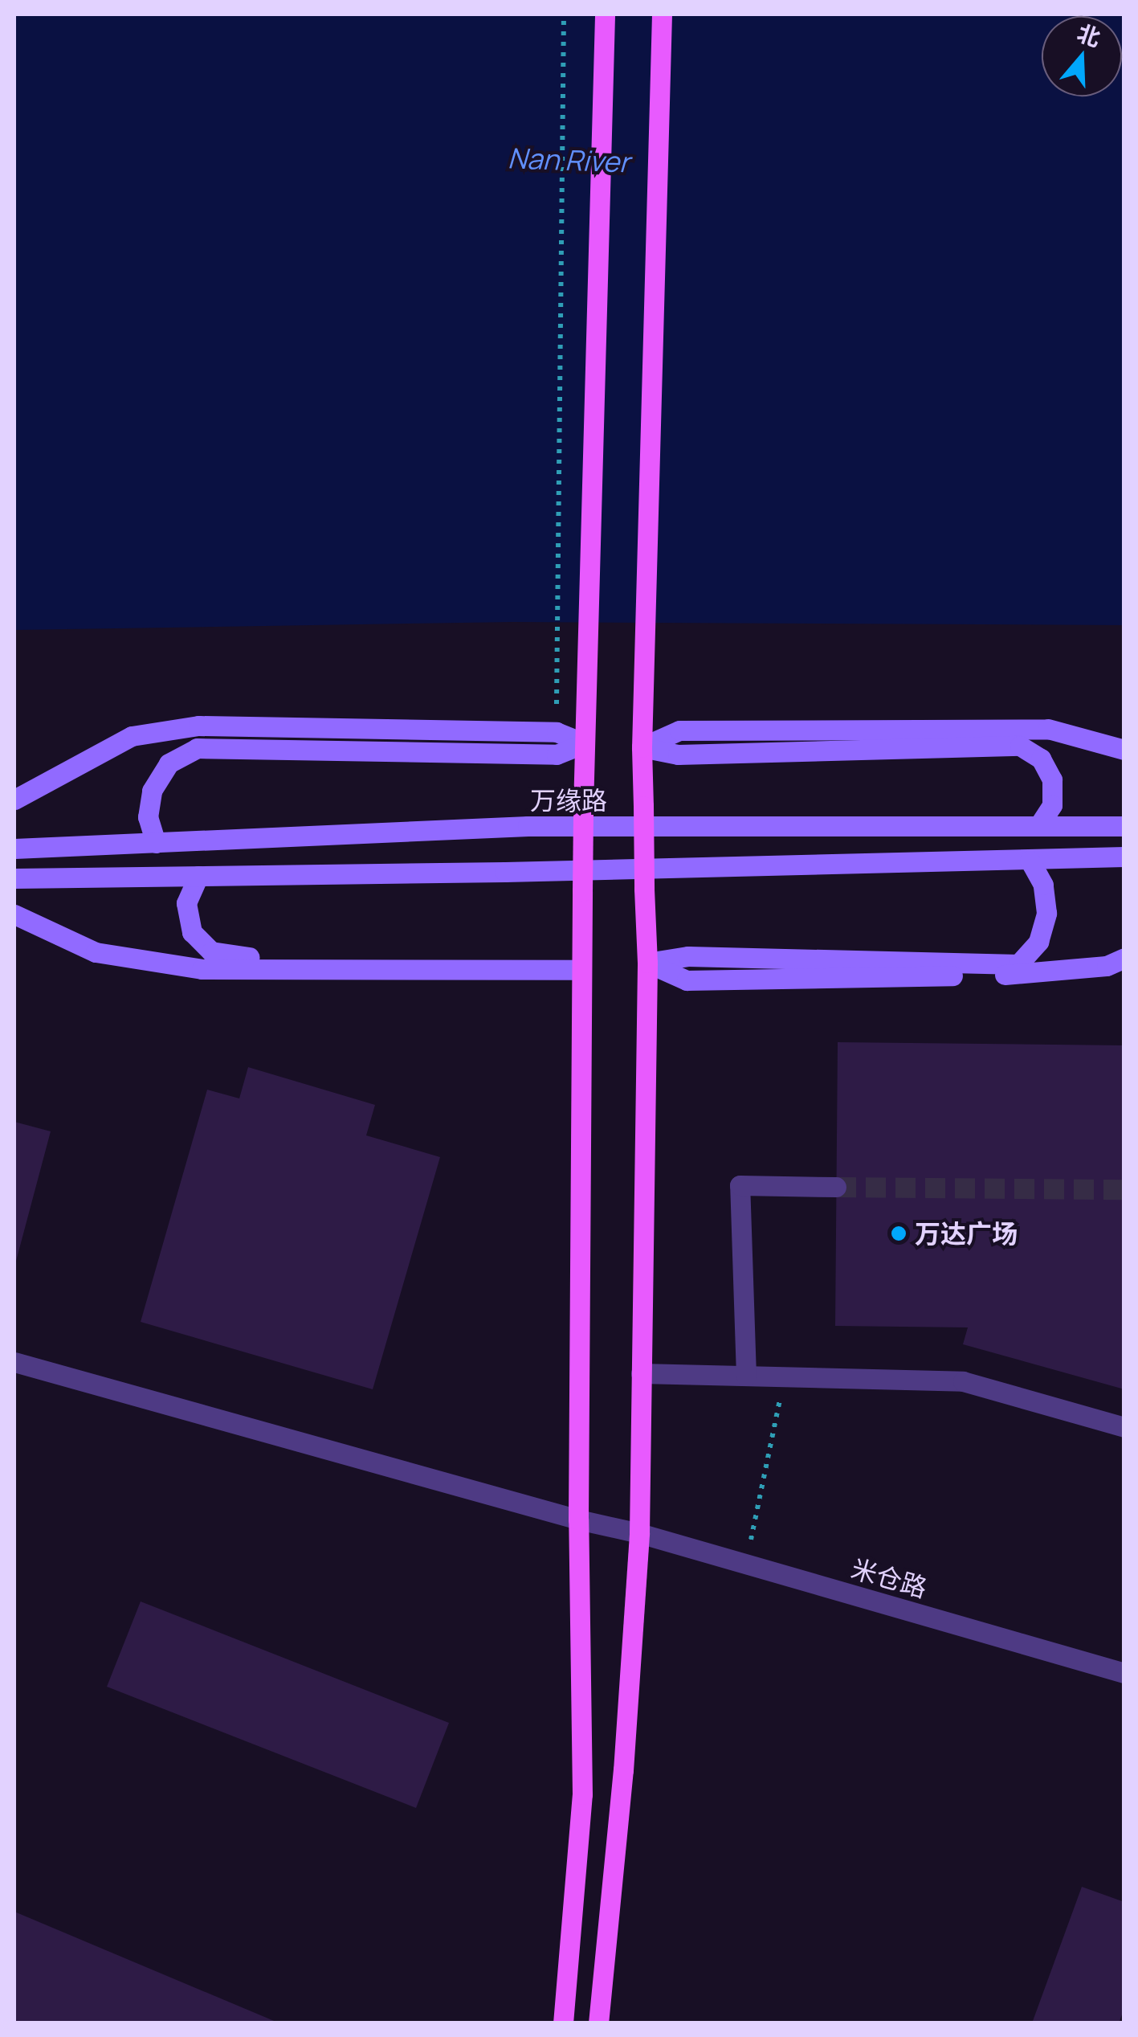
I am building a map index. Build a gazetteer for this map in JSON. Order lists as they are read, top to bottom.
{
  "streets": {
    "main road": ["万缘路"],
    "street": ["米仓路"]
  },
  "water": ["Nan River"],
  "places": ["万达广场"],
  "north": "top"
}
